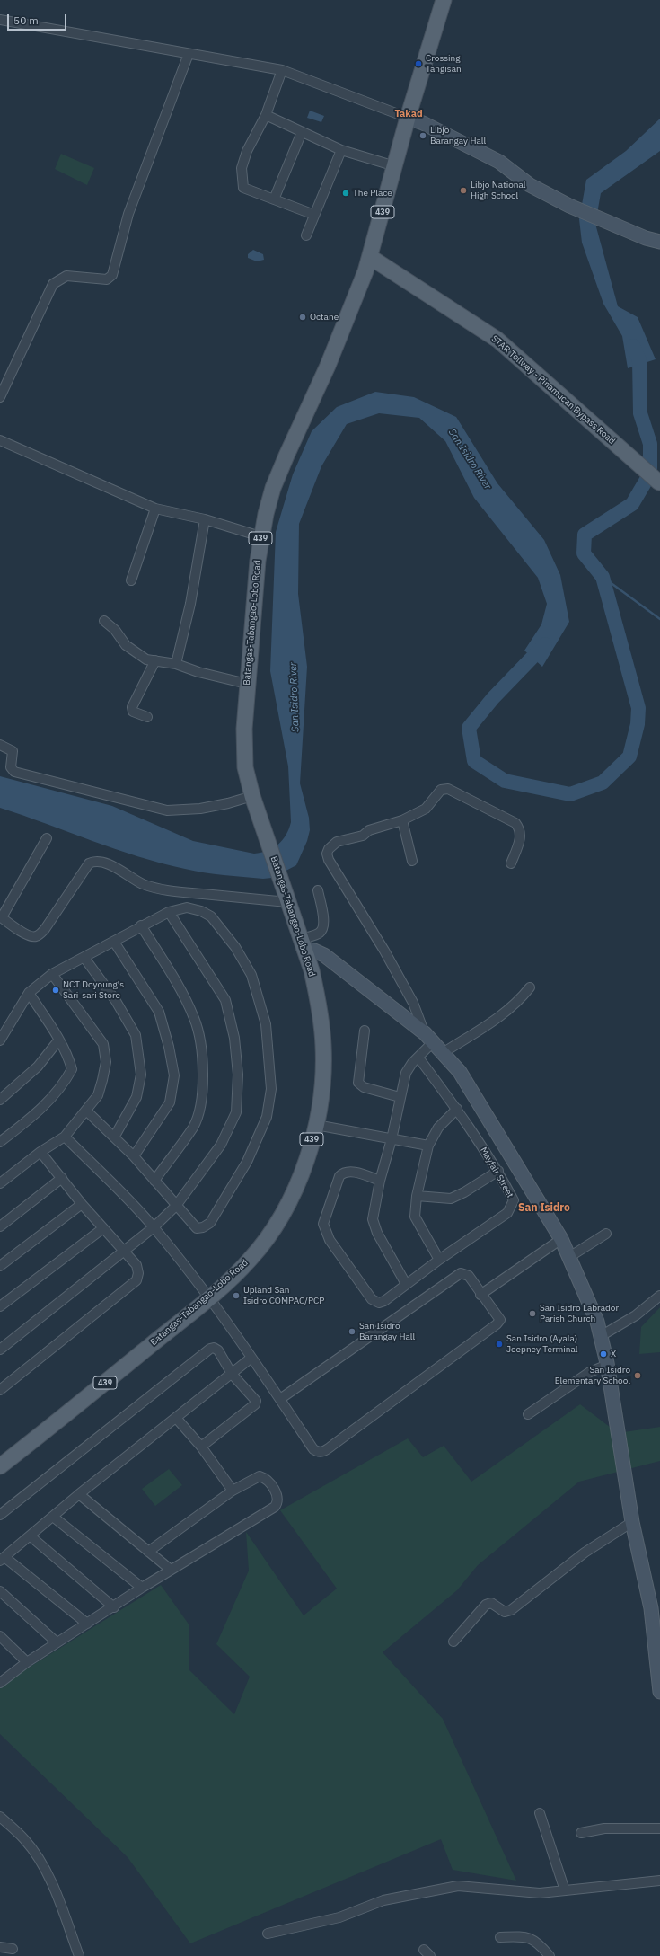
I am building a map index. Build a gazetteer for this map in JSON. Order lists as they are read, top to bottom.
{
  "streets": {
    "main road": ["439", "STAR Tollway - Pinamucan Bypass Road", "Batangas-Tabangao-Lobo Road"],
    "street": ["Mayfair Street"]
  },
  "crossings": [
    ["439", "STAR Tollway - Pinamucan Bypass Road"],
    ["439", "Batangas-Tabangao-Lobo Road"],
    ["STAR Tollway - Pinamucan Bypass Road", "Batangas-Tabangao-Lobo Road"]
  ],
  "districts": ["Takad", "San Isidro"],
  "water": ["San Isidro River"],
  "places": [
    "Crossing Tangisan",
    "Libjo Barangay Hall",
    "Libjo National High School",
    "The Place",
    "Octane",
    "NCT Doyoung's Sari-sari Store",
    "Upland San Isidro COMPAC/PCP",
    "San Isidro Labrador Parish Church",
    "San Isidro Barangay Hall",
    "San Isidro (Ayala) Jeepney Terminal",
    "X",
    "San Isidro Elementary School"
  ],
  "scale_bar": "50 m"
}
